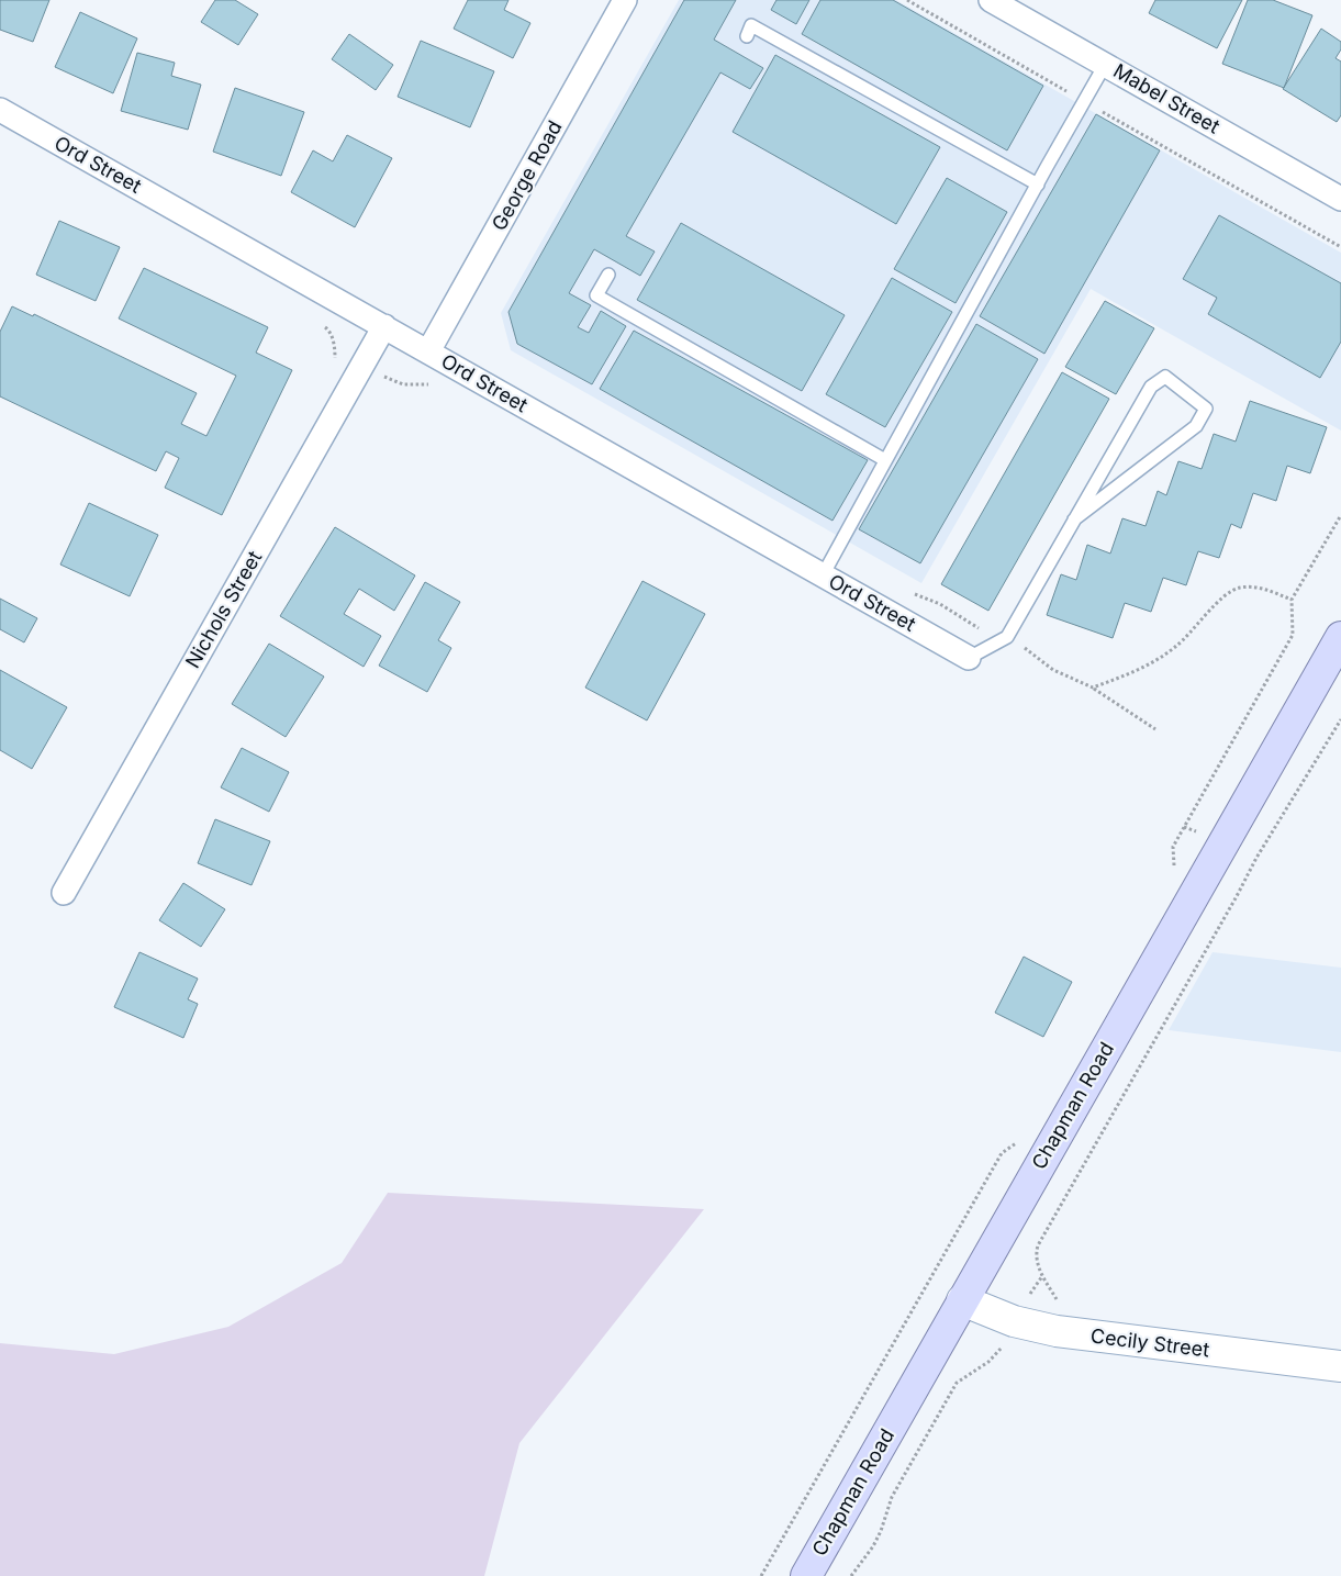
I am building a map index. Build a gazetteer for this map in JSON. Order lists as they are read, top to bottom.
{
  "streets": {
    "main road": ["Chapman Road"],
    "street": [
      "Mabel Street",
      "Ord Street",
      "George Road",
      "Nichols Street",
      "Cecily Street"
    ]
  },
  "crossings": [
    ["Ord Street", "George Road"],
    ["Ord Street", "Nichols Street"],
    ["Chapman Road", "Cecily Street"]
  ]
}
